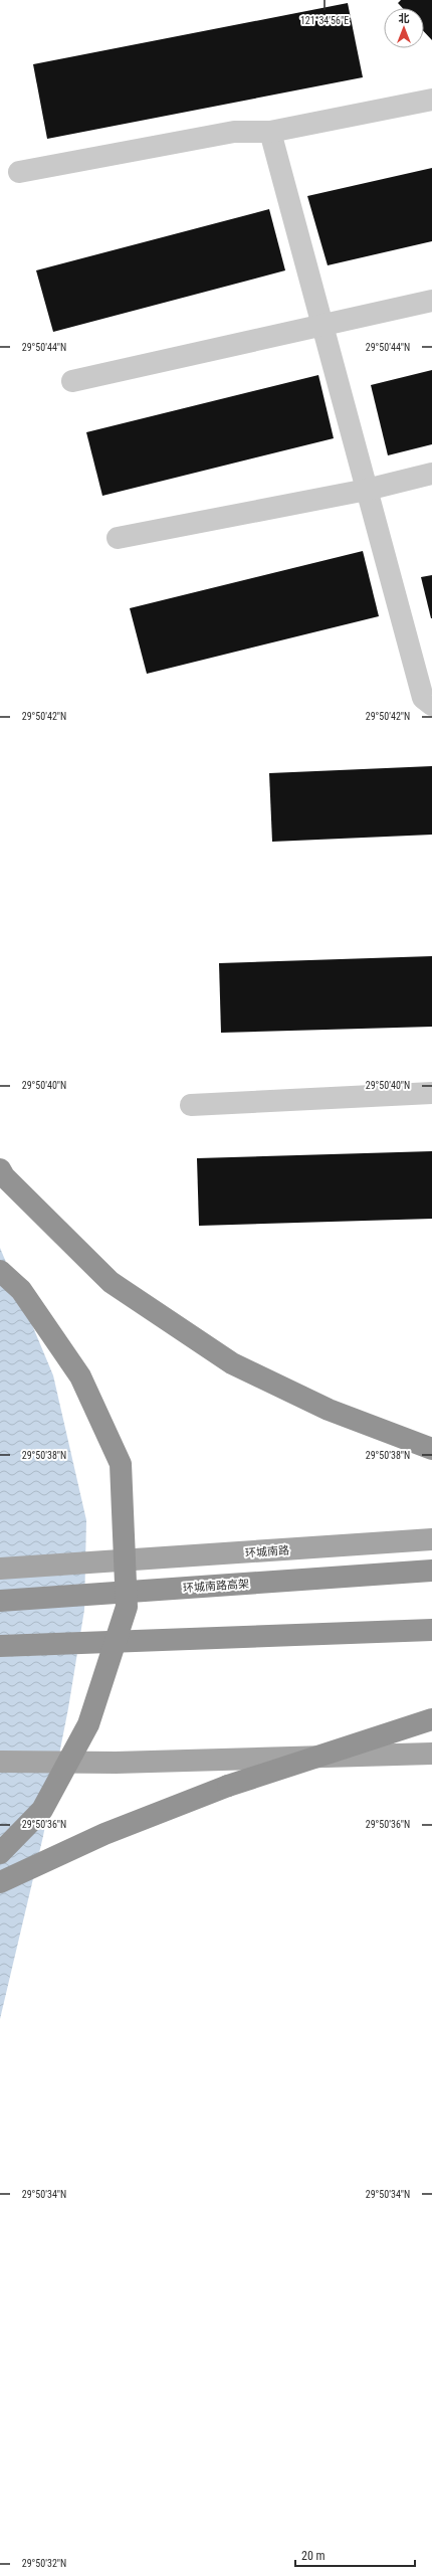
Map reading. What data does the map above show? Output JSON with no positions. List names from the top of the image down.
{
  "streets": {
    "highway": ["环城南路高架"],
    "main road": ["环城南路"]
  },
  "scale_bar": "20 m",
  "north": "top",
  "coordinates": [
    "121°34'56\"E",
    "29°50'44\"N",
    "29°50'42\"N",
    "29°50'40\"N",
    "29°50'38\"N",
    "29°50'36\"N",
    "29°50'34\"N",
    "29°50'32\"N"
  ]
}
